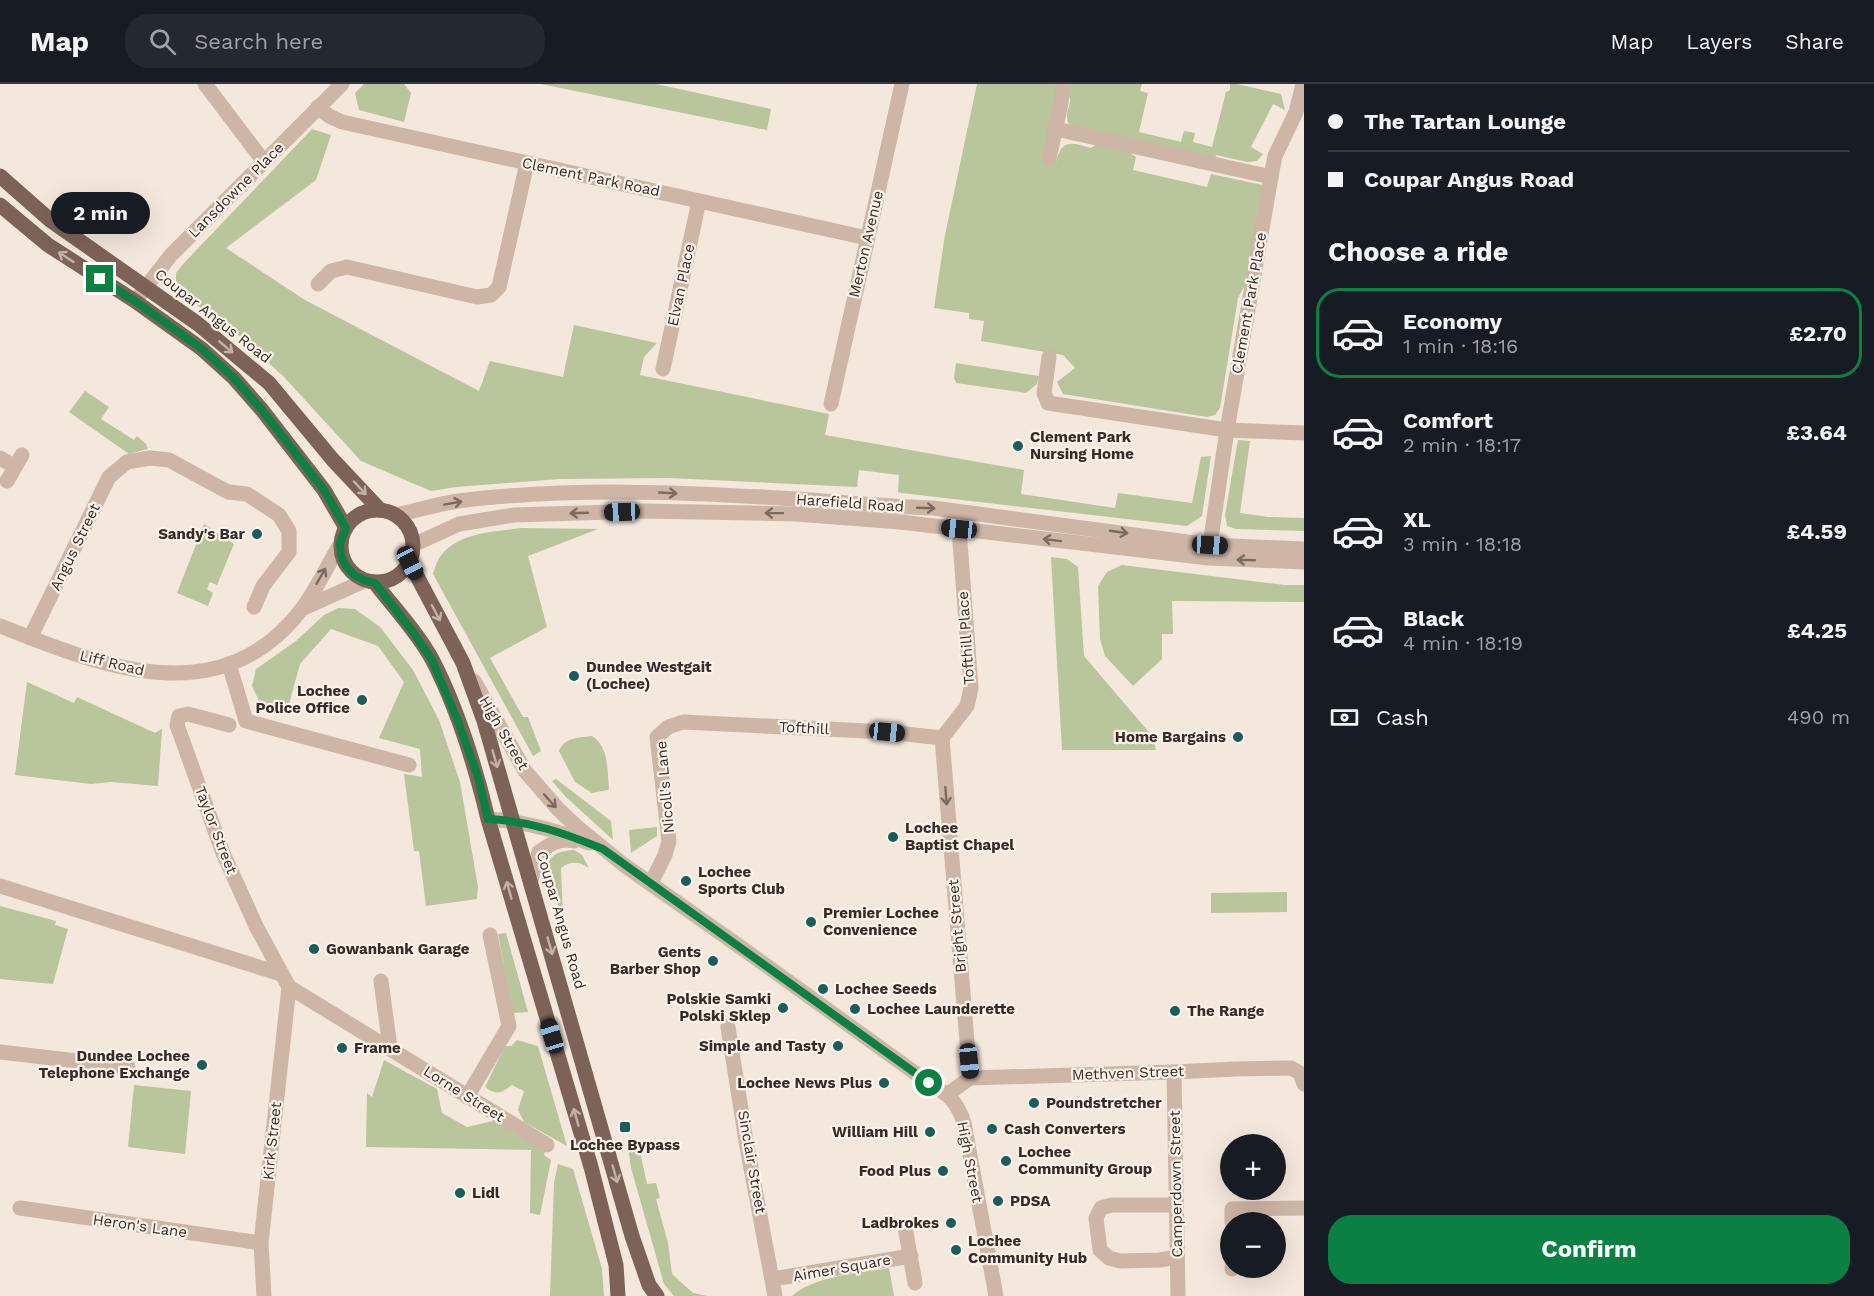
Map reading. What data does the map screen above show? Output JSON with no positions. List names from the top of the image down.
{
  "streets": {
    "main road": ["Coupar Angus Road"],
    "street": [
      "Clement Park Road",
      "Lansdowne Place",
      "Merton Avenue",
      "Elvan Place",
      "Clement Park Place",
      "Harefield Road",
      "Angus Street",
      "Tofthill Place",
      "Liff Road",
      "Tofthill",
      "High Street",
      "Nicoll's Lane",
      "Taylor Street",
      "Bright Street",
      "Methven Street",
      "Lorne Street",
      "Kirk Street",
      "Sinclair Street",
      "Camperdown Street",
      "Heron's Lane",
      "Aimer Square"
    ]
  },
  "crossings": [
    ["Clement Park Road", "Lansdowne Place"],
    ["Clement Park Road", "Merton Avenue"],
    ["Clement Park Road", "Elvan Place"],
    ["Lansdowne Place", "Coupar Angus Road"],
    ["Clement Park Place", "Harefield Road"],
    ["Coupar Angus Road", "Harefield Road"],
    ["Coupar Angus Road", "Liff Road"],
    ["Coupar Angus Road", "High Street"],
    ["Harefield Road", "Tofthill Place"],
    ["Harefield Road", "Liff Road"],
    ["Angus Street", "Liff Road"],
    ["Tofthill Place", "Tofthill"],
    ["Tofthill Place", "Bright Street"],
    ["Tofthill", "Nicoll's Lane"],
    ["Tofthill", "Bright Street"],
    ["High Street", "Nicoll's Lane"],
    ["Taylor Street", "Lorne Street"],
    ["Taylor Street", "Kirk Street"],
    ["Bright Street", "Methven Street"],
    ["Methven Street", "Camperdown Street"],
    ["Lorne Street", "Kirk Street"],
    ["Kirk Street", "Heron's Lane"],
    ["Sinclair Street", "Aimer Square"]
  ],
  "one_way": ["Bright Street"],
  "places": {
    "other": [
      "Clement Park Nursing Home",
      "Sandy's Bar",
      "Dundee Westgait (Lochee)",
      "Lochee Police Office",
      "Home Bargains",
      "Lochee Baptist Chapel",
      "Lochee Sports Club",
      "Premier Lochee Convenience",
      "Gowanbank Garage",
      "Gents Barber Shop",
      "Lochee Seeds",
      "Polskie Samki Polski Sklep",
      "Lochee Launderette",
      "The Range",
      "Simple and Tasty",
      "Frame",
      "Dundee Lochee Telephone Exchange",
      "Lochee News Plus",
      "Poundstretcher",
      "Cash Converters",
      "William Hill",
      "Lochee Community Group",
      "Food Plus",
      "Lidl",
      "PDSA",
      "Ladbrokes",
      "Lochee Community Hub"
    ],
    "transit": ["Lochee Bypass"]
  },
  "page": {
    "header": "Map",
    "search": "Search here",
    "nav": ["Map", "Layers", "Share"],
    "banner": ["The Tartan Lounge", "Coupar Angus Road"],
    "bubble": "2 min",
    "heading": "Choose a ride",
    "list": [
      {
        "name": "Economy",
        "note": "1 min · 18:16",
        "value": "£2.70"
      },
      {
        "name": "Comfort",
        "note": "2 min · 18:17",
        "value": "£3.64"
      },
      {
        "name": "XL",
        "note": "3 min · 18:18",
        "value": "£4.59"
      },
      {
        "name": "Black",
        "note": "4 min · 18:19",
        "value": "£4.25"
      }
    ],
    "pay": ["Cash", "490 m"],
    "map_buttons": ["+", "−"],
    "buttons": "Confirm"
  }
}
